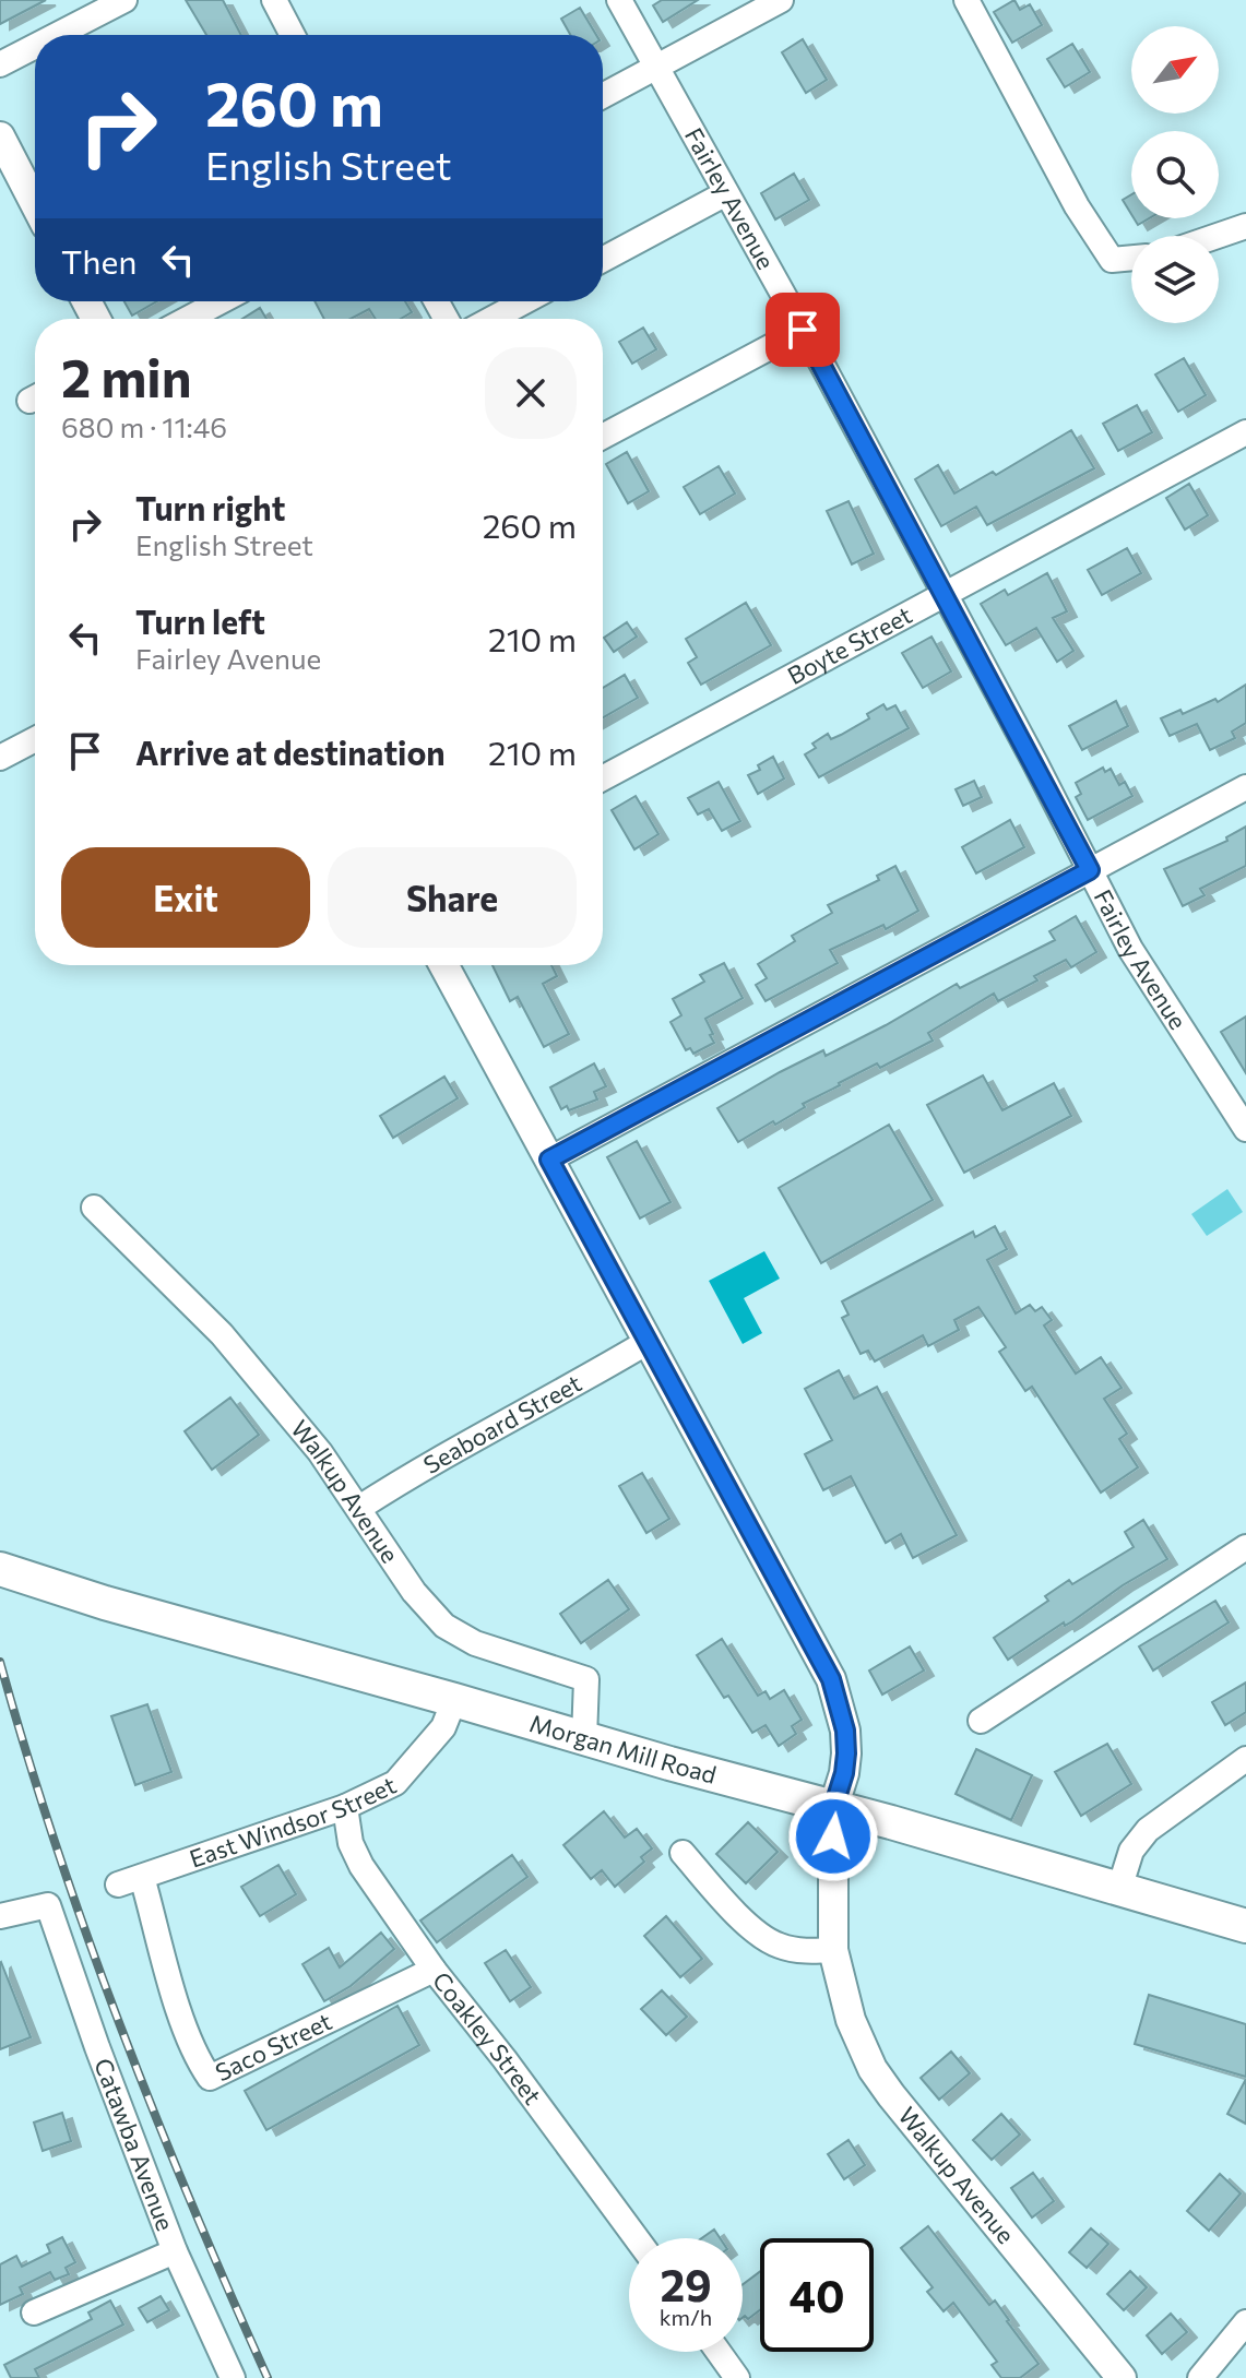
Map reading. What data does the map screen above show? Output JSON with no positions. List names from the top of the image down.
{
  "streets": {
    "main road": ["Morgan Mill Road"],
    "street": [
      "Fairley Avenue",
      "Boyte Street",
      "Seaboard Street",
      "Walkup Avenue",
      "East Windsor Street",
      "Coakley Street",
      "Saco Street",
      "Catawba Avenue"
    ]
  },
  "crossings": [
    ["Fairley Avenue", "Boyte Street"],
    ["Seaboard Street", "Walkup Avenue"],
    ["Walkup Avenue", "Morgan Mill Road"],
    ["Morgan Mill Road", "East Windsor Street"],
    ["East Windsor Street", "Coakley Street"],
    ["East Windsor Street", "Saco Street"],
    ["Coakley Street", "Saco Street"]
  ],
  "north": "top right",
  "page": {
    "turn": ["260 m", "English Street"],
    "then": "Then",
    "heading": ["2 min", "680 m · 11:46"],
    "list": [
      {
        "name": "Turn right",
        "note": "English Street",
        "value": "260 m"
      },
      {
        "name": "Turn left",
        "note": "Fairley Avenue",
        "value": "210 m"
      },
      {
        "name": "Arrive at destination",
        "value": "210 m"
      }
    ],
    "buttons": ["Exit", "Share"],
    "speed": "29 km/h",
    "limit": "40"
  }
}
